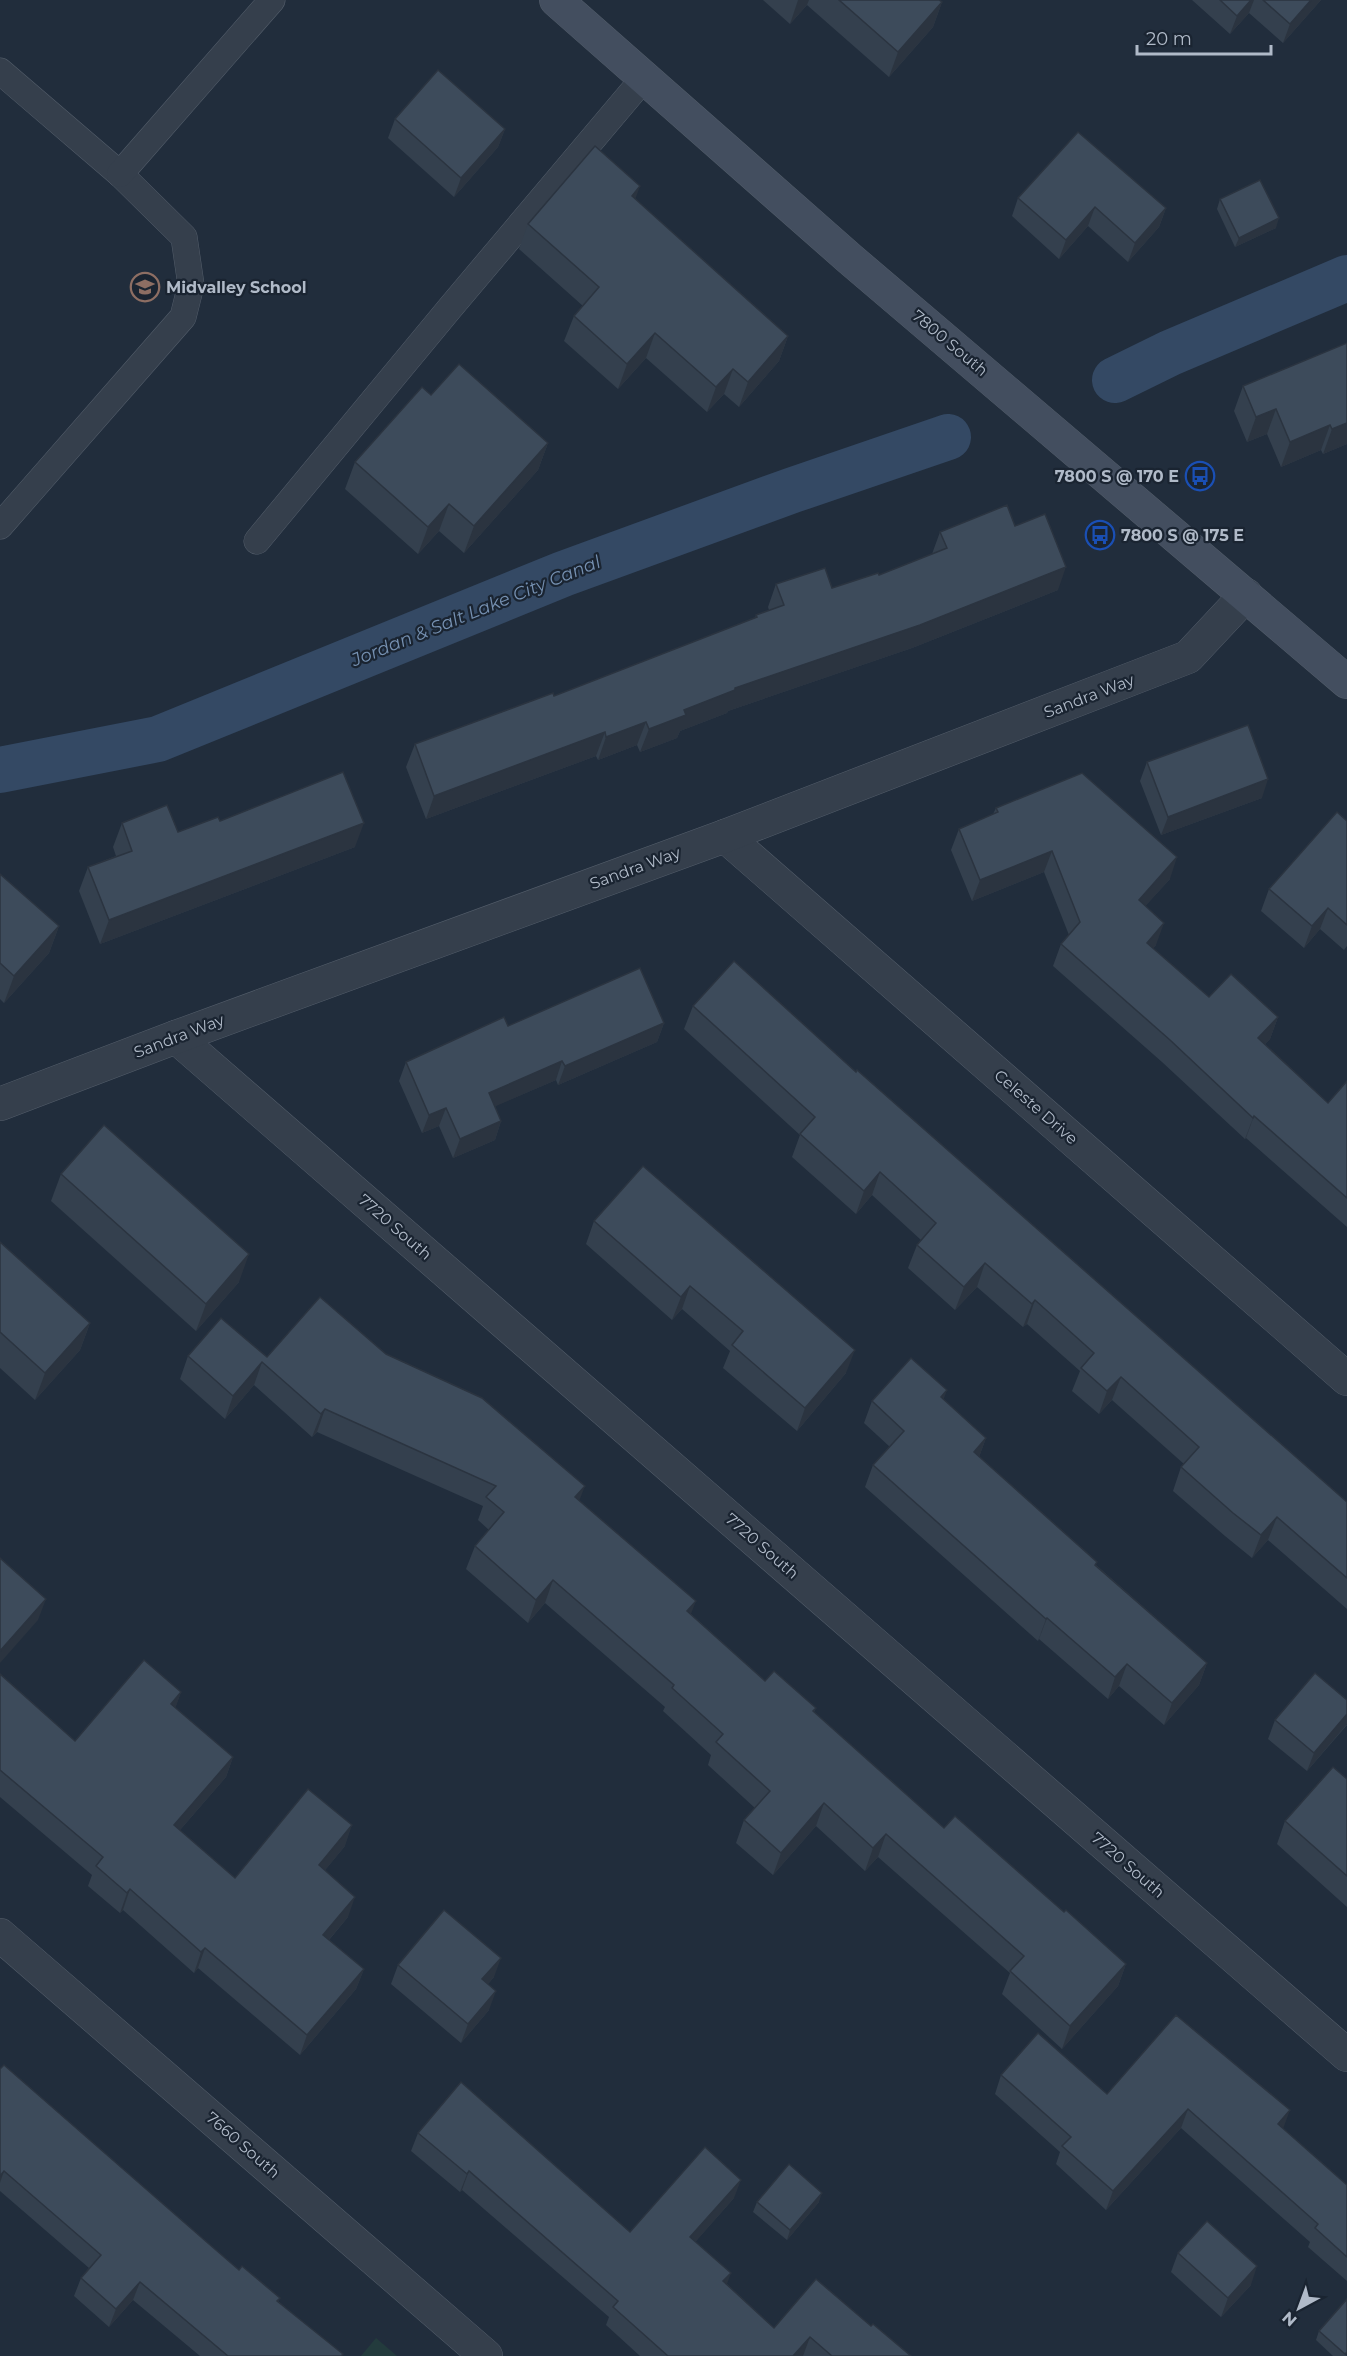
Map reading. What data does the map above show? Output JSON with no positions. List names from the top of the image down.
{
  "streets": {
    "main road": ["7800 South"],
    "street": [
      "Sandra Way",
      "Celeste Drive",
      "7720 South",
      "7660 South"
    ]
  },
  "crossings": [
    ["7800 South", "Sandra Way"],
    ["Sandra Way", "Celeste Drive"],
    ["Sandra Way", "7720 South"]
  ],
  "water": ["Jordan & Salt Lake City Canal"],
  "places": {
    "school or university": ["Midvalley School"],
    "bus stop": ["7800 S @ 170 E", "7800 S @ 175 E"]
  },
  "scale_bar": "20 m",
  "north": "bottom left"
}
